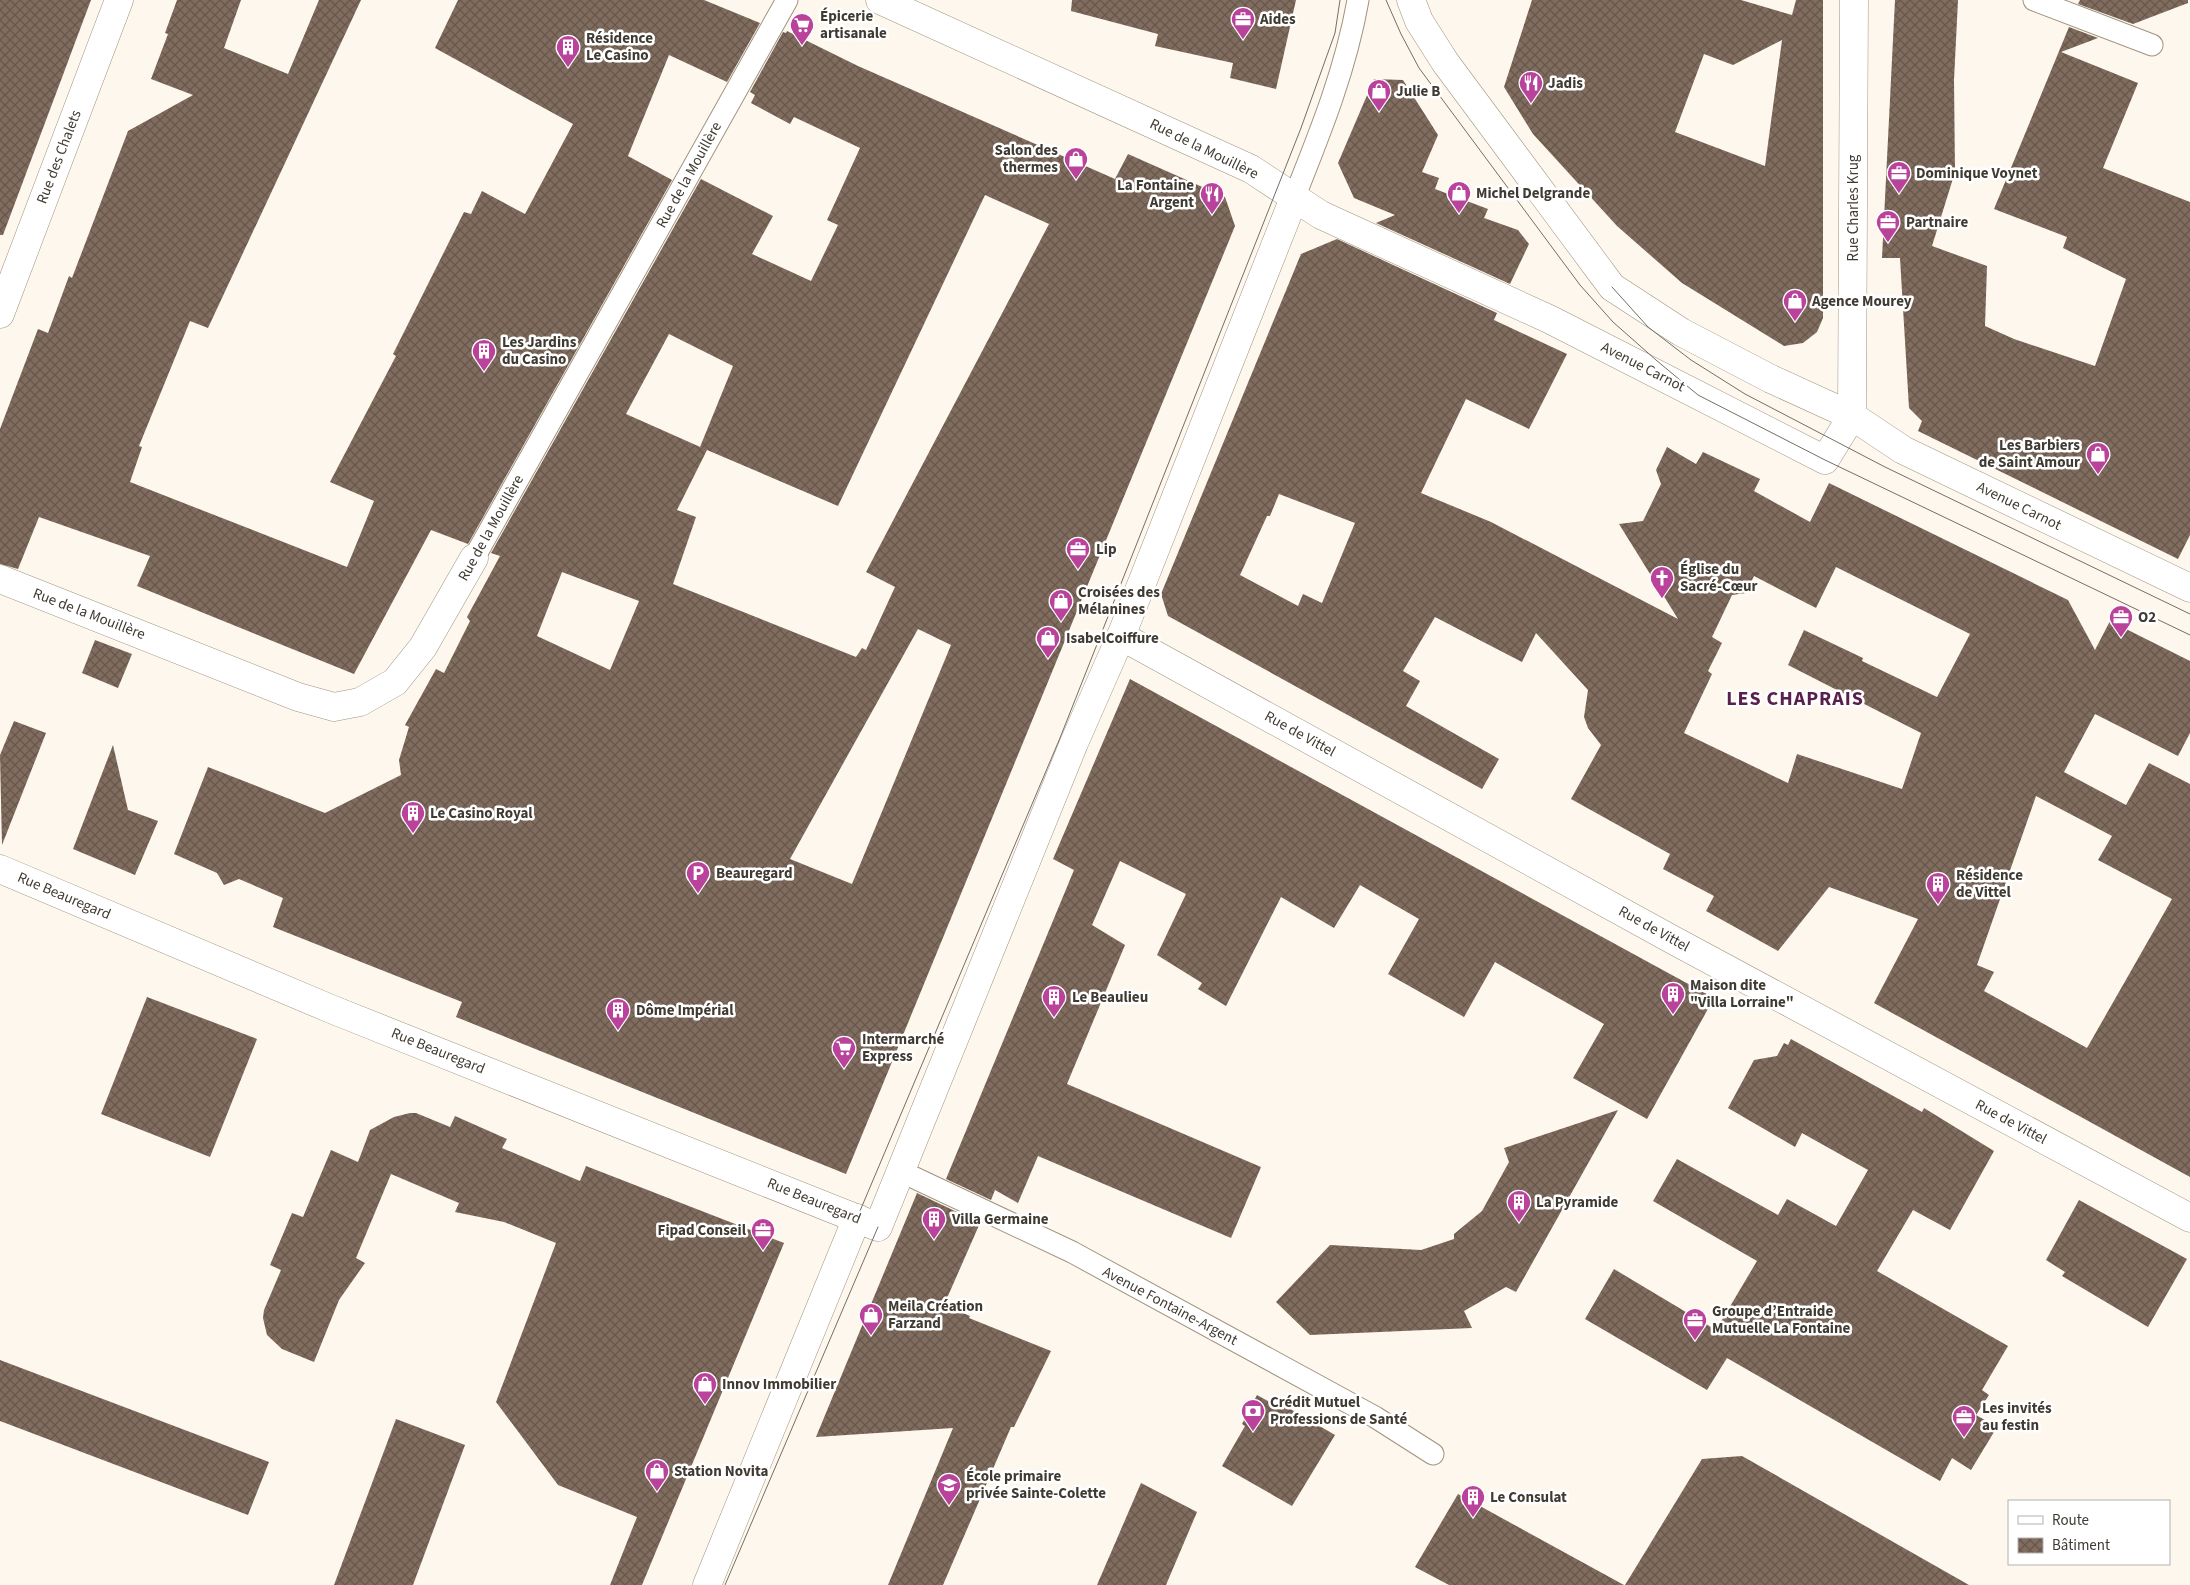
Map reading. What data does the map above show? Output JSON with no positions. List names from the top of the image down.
{
  "streets": {
    "street": [
      "Rue de la Mouillère",
      "Rue des Chalets",
      "Rue Charles Krug",
      "Avenue Carnot",
      "Rue de Vittel",
      "Rue Beauregard"
    ],
    "lane": ["Avenue Fontaine-Argent"]
  },
  "crossings": [
    ["Rue de la Mouillère", "Avenue Carnot"],
    ["Rue Charles Krug", "Avenue Carnot"]
  ],
  "districts": ["LES CHAPRAIS"],
  "places": {
    "office": [
      "Aides",
      "Dominique Voynet",
      "Partnaire",
      "Lip",
      "O2",
      "Fipad Conseil",
      "Groupe d’Entraide Mutuelle La Fontaine",
      "Les invités au festin"
    ],
    "supermarket": ["Épicerie artisanale", "Intermarché Express"],
    "building": [
      "Résidence Le Casino",
      "Les Jardins du Casino",
      "Le Casino Royal",
      "Résidence de Vittel",
      "Maison dite \"Villa Lorraine\"",
      "Le Beaulieu",
      "Dôme Impérial",
      "La Pyramide",
      "Villa Germaine",
      "Le Consulat"
    ],
    "restaurant": ["Jadis", "La Fontaine Argent"],
    "shop": [
      "Julie B",
      "Salon des thermes",
      "Michel Delgrande",
      "Agence Mourey",
      "Les Barbiers de Saint Amour",
      "Croisées des Mélanines",
      "IsabelCoiffure",
      "Meila Création Farzand",
      "Innov Immobilier",
      "Station Novita"
    ],
    "church": ["Église du Sacré-Cœur"],
    "parking": ["Beauregard"],
    "bank": ["Crédit Mutuel Professions de Santé"],
    "school or university": ["École primaire privée Sainte-Colette"]
  },
  "legend": ["Route", "Bâtiment"]
}
